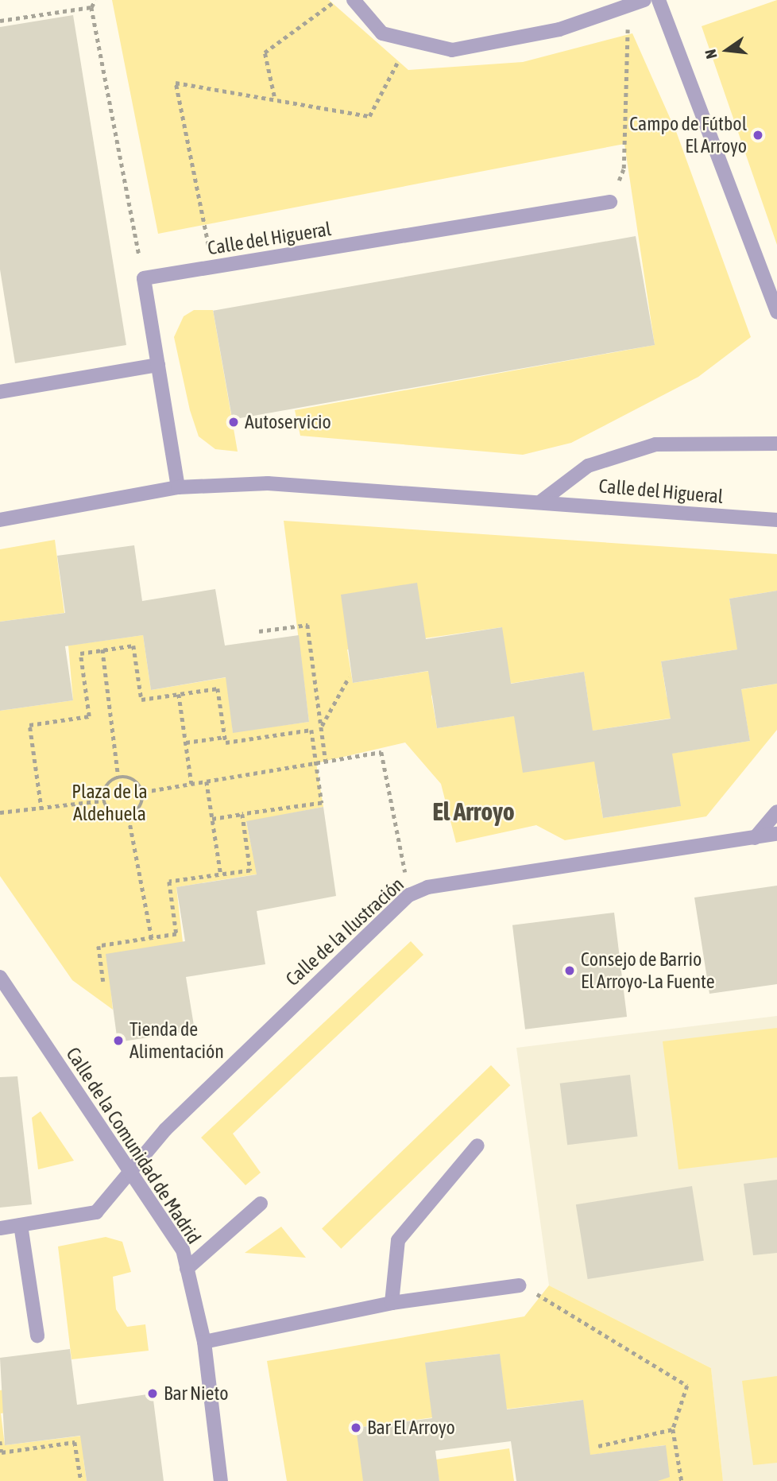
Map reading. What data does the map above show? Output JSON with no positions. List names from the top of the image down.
{
  "streets": {
    "street": ["Calle del Higueral", "Calle de la Ilustración", "Calle de la Comunidad de Madrid"]
  },
  "crossings": [
    ["Calle de la Ilustración", "Calle de la Comunidad de Madrid"]
  ],
  "districts": ["El Arroyo"],
  "parks": ["Plaza de la Aldehuela"],
  "places": [
    "Campo de Fútbol El Arroyo",
    "Autoservicio",
    "Consejo de Barrio El Arroyo-La Fuente",
    "Tienda de Alimentación",
    "Bar Nieto",
    "Bar El Arroyo"
  ],
  "north": "left"
}
